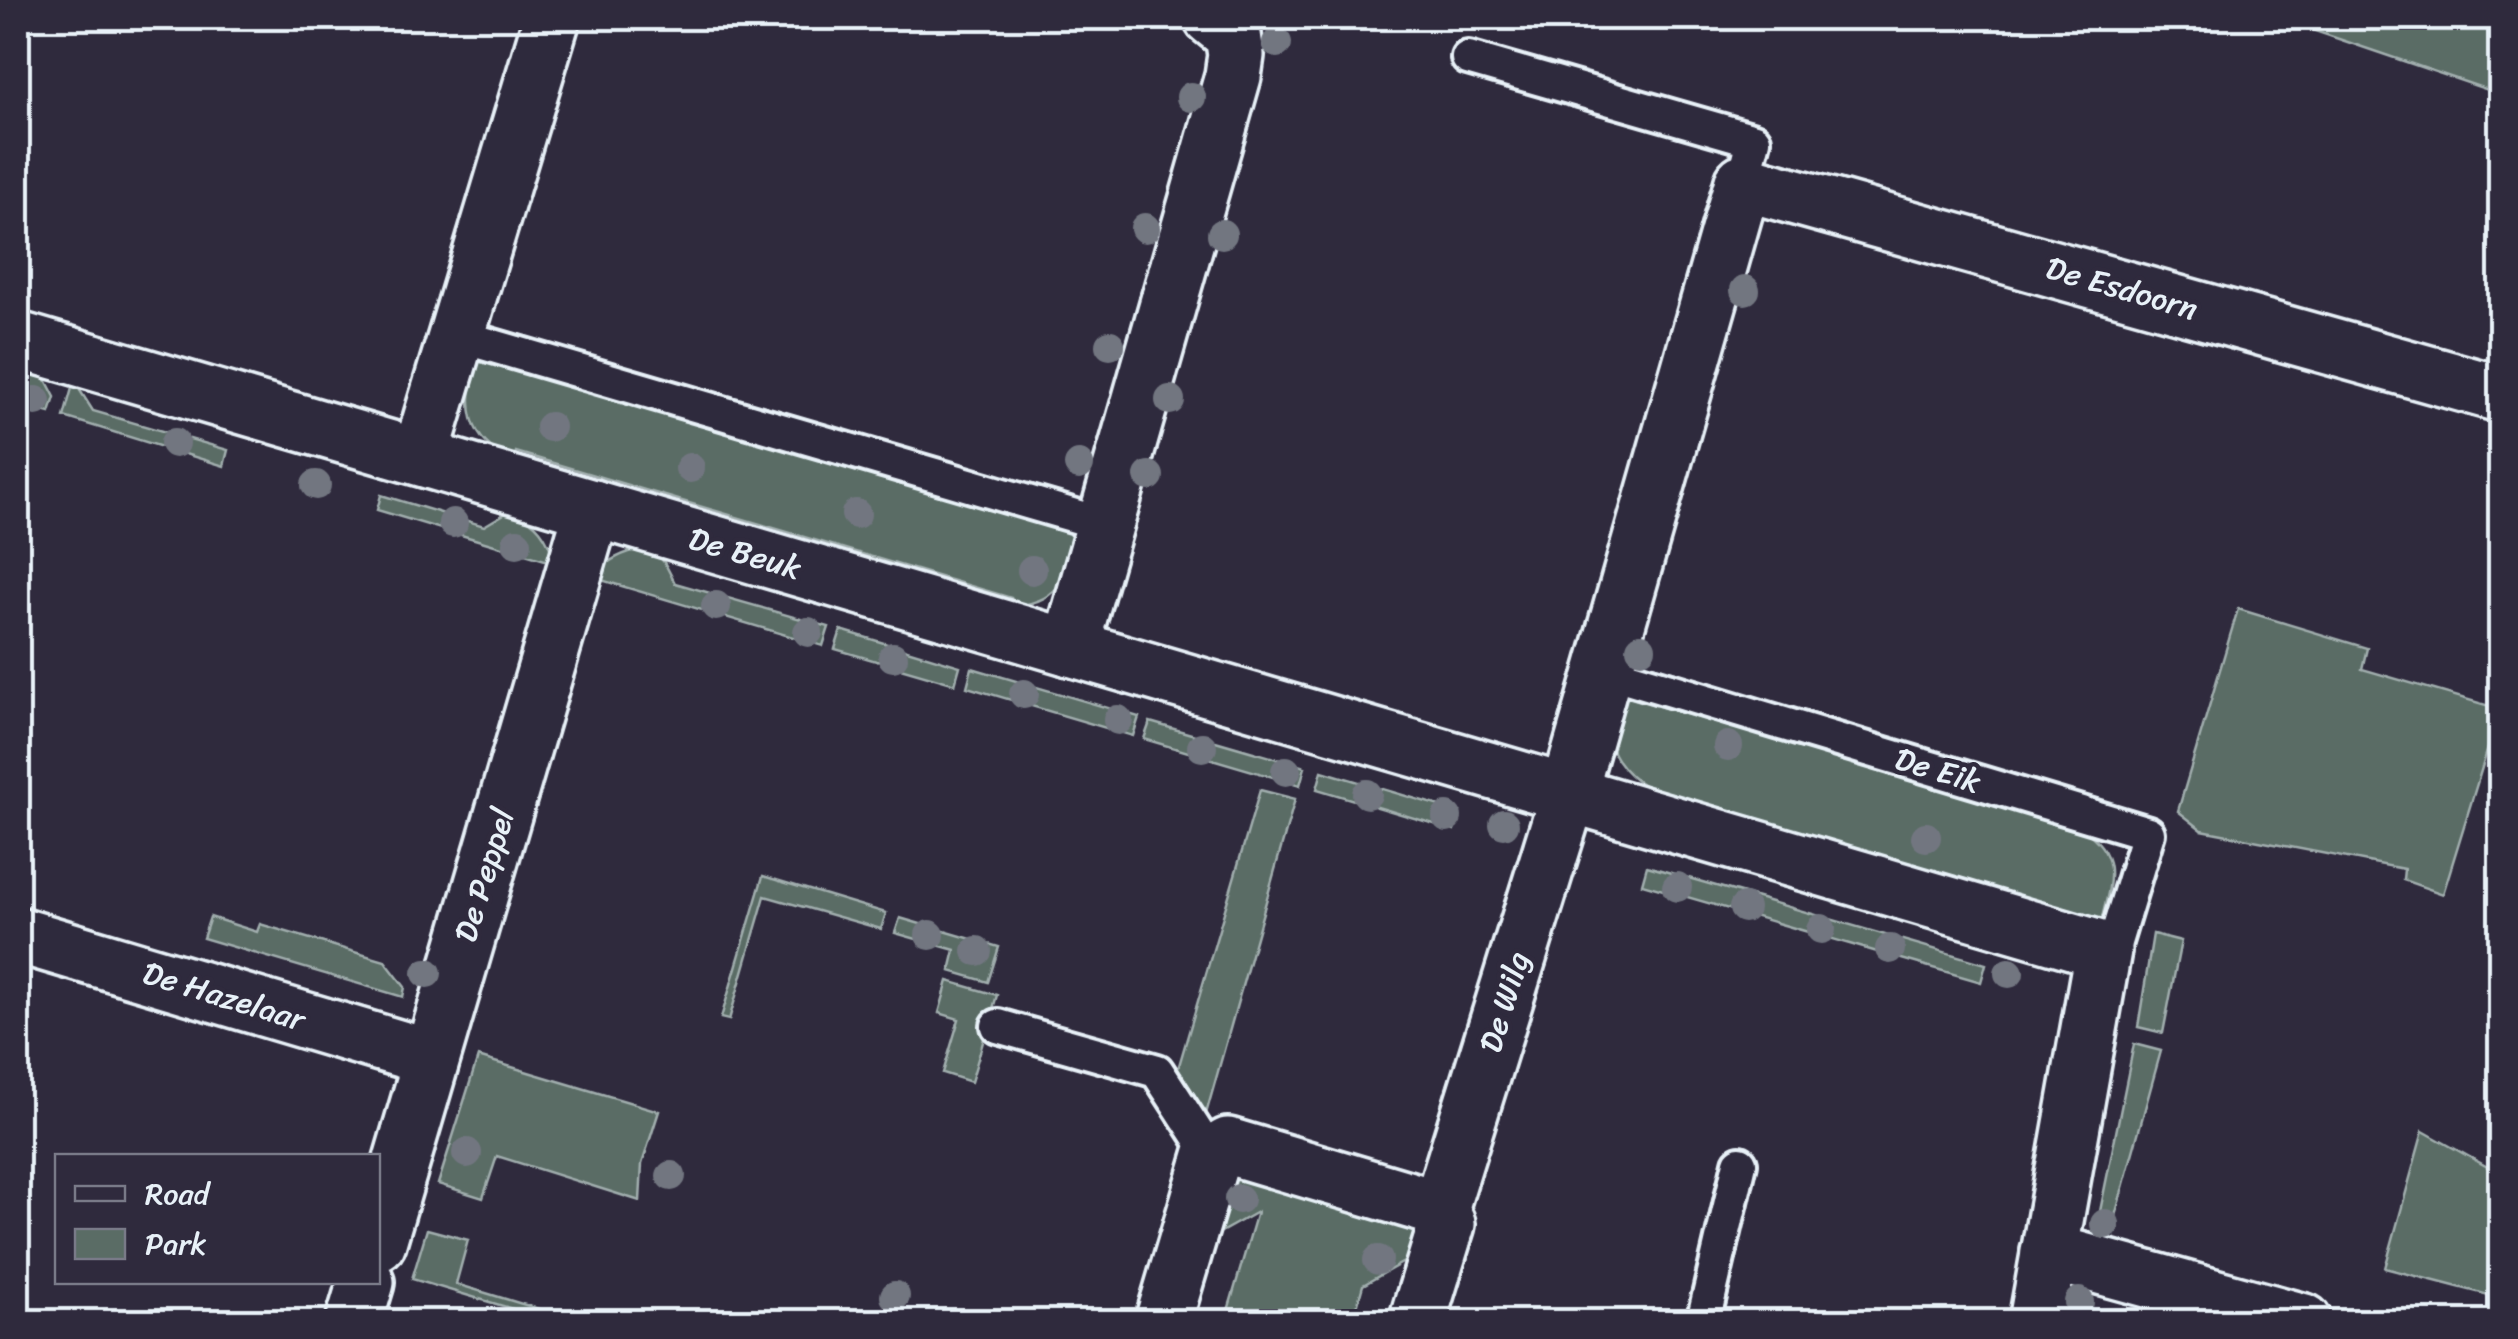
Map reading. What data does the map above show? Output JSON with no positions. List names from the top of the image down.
{
  "streets": {
    "street": [
      "De Esdoorn",
      "De Beuk",
      "De Eik",
      "De Peppel",
      "De Hazelaar",
      "De Wilg"
    ]
  },
  "crossings": [
    ["De Beuk", "De Peppel"],
    ["De Beuk", "De Wilg"],
    ["De Peppel", "De Hazelaar"]
  ],
  "legend": ["Road", "Park"]
}
